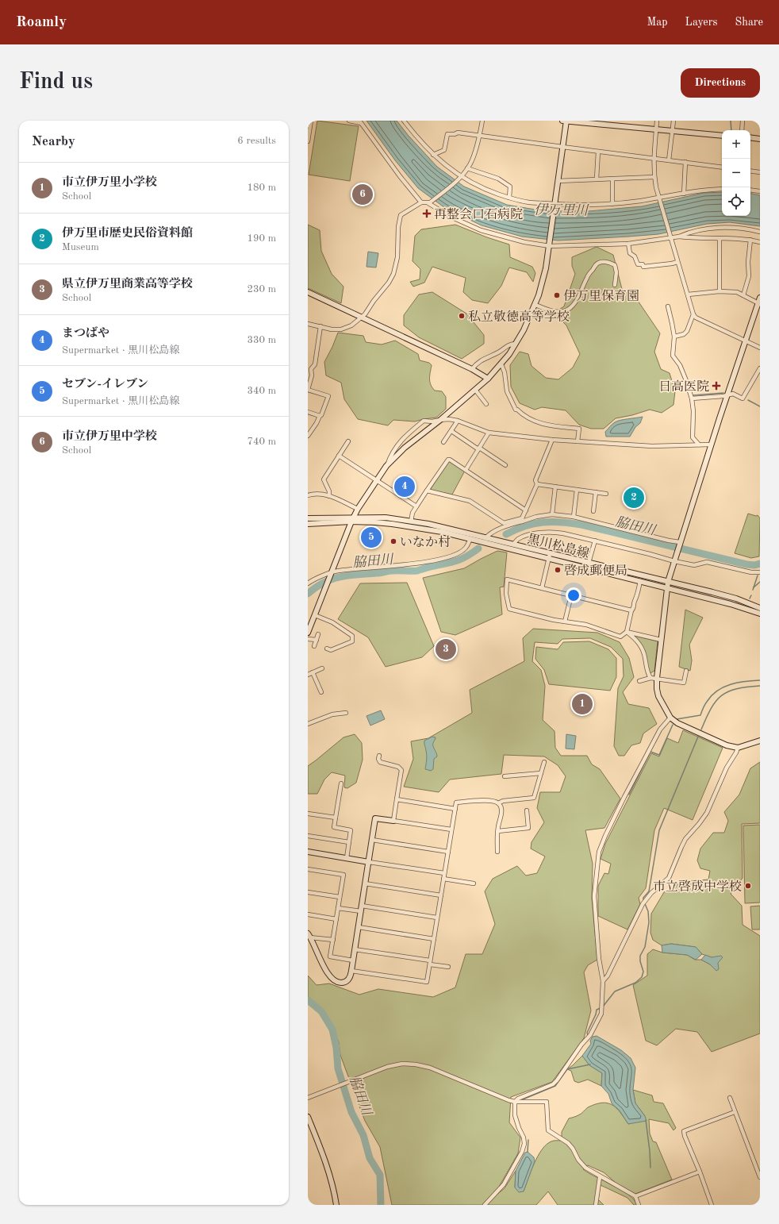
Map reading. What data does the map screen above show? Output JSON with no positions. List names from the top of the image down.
{
  "streets": {
    "street": ["黒川松島線"]
  },
  "water": ["伊万里川", "脇田川"],
  "places": {
    "health": ["再整会口石病院", "日高医院"],
    "other": [
      "伊万里保育園",
      "私立敬徳高等学校",
      "いなか村",
      "啓成郵便局",
      "市立啓成中学校"
    ]
  },
  "page": {
    "header": "Roamly",
    "nav": ["Map", "Layers", "Share"],
    "buttons": "Directions",
    "title": "Find us",
    "heading": ["Nearby", "6 results"],
    "map_buttons": ["+", "−"],
    "list": [
      {
        "mark": "1",
        "name": "市立伊万里小学校",
        "note": "School",
        "value": "180 m"
      },
      {
        "mark": "2",
        "name": "伊万里市歴史民俗資料館",
        "note": "Museum",
        "value": "190 m"
      },
      {
        "mark": "3",
        "name": "県立伊万里商業高等学校",
        "note": "School",
        "value": "230 m"
      },
      {
        "mark": "4",
        "name": "まつばや",
        "note": "Supermarket · 黒川松島線",
        "value": "330 m"
      },
      {
        "mark": "5",
        "name": "セブン-イレブン",
        "note": "Supermarket · 黒川松島線",
        "value": "340 m"
      },
      {
        "mark": "6",
        "name": "市立伊万里中学校",
        "note": "School",
        "value": "740 m"
      }
    ],
    "pins": [
      "6",
      "4",
      "2",
      "5",
      "3",
      "1"
    ]
  }
}
